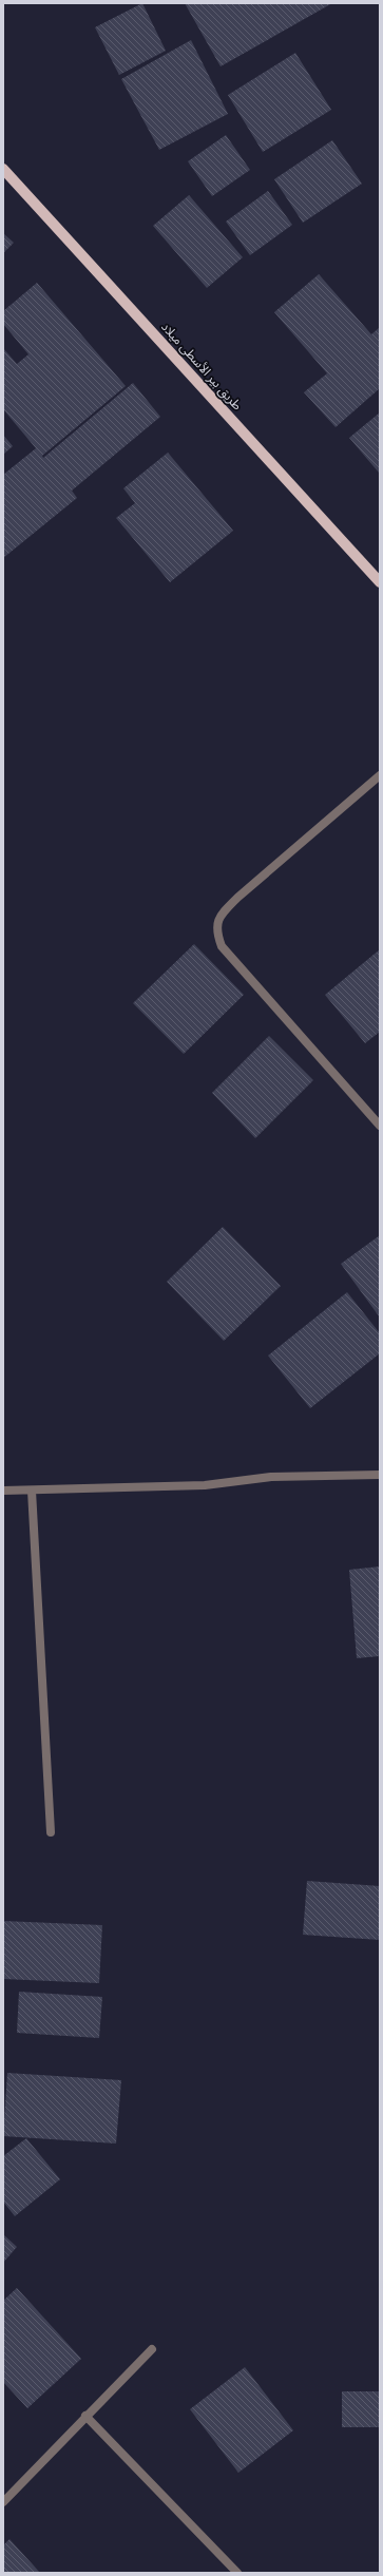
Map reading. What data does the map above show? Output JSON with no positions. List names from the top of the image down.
{
  "streets": {
    "main road": ["طريق بير الأسطى ميلاد"]
  }
}
